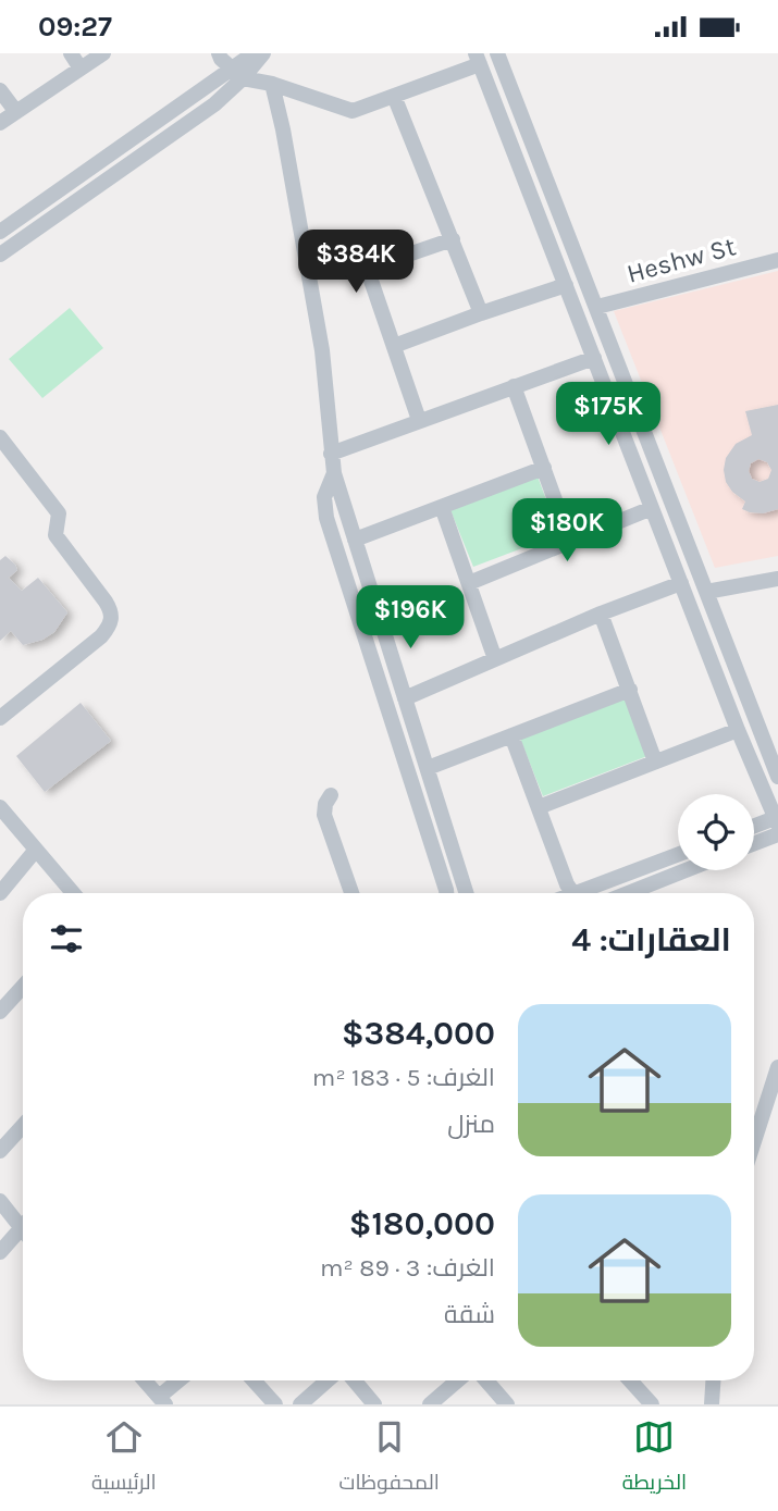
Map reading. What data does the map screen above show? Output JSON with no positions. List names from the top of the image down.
{
  "streets": {
    "street": ["Heshw St"]
  },
  "page": {
    "status": "09:27",
    "price": [
      "$384K",
      "$175K",
      "$180K",
      "$196K"
    ],
    "heading": "العقارات: 4",
    "list": [
      {
        "name": "$384,000",
        "note": "الغرف: 5 · 183 m² · منزل"
      },
      {
        "name": "$180,000",
        "note": "الغرف: 3 · 89 m² · شقة"
      }
    ],
    "tabs": ["الخريطة", "المحفوظات", "الرئيسية"]
  }
}
